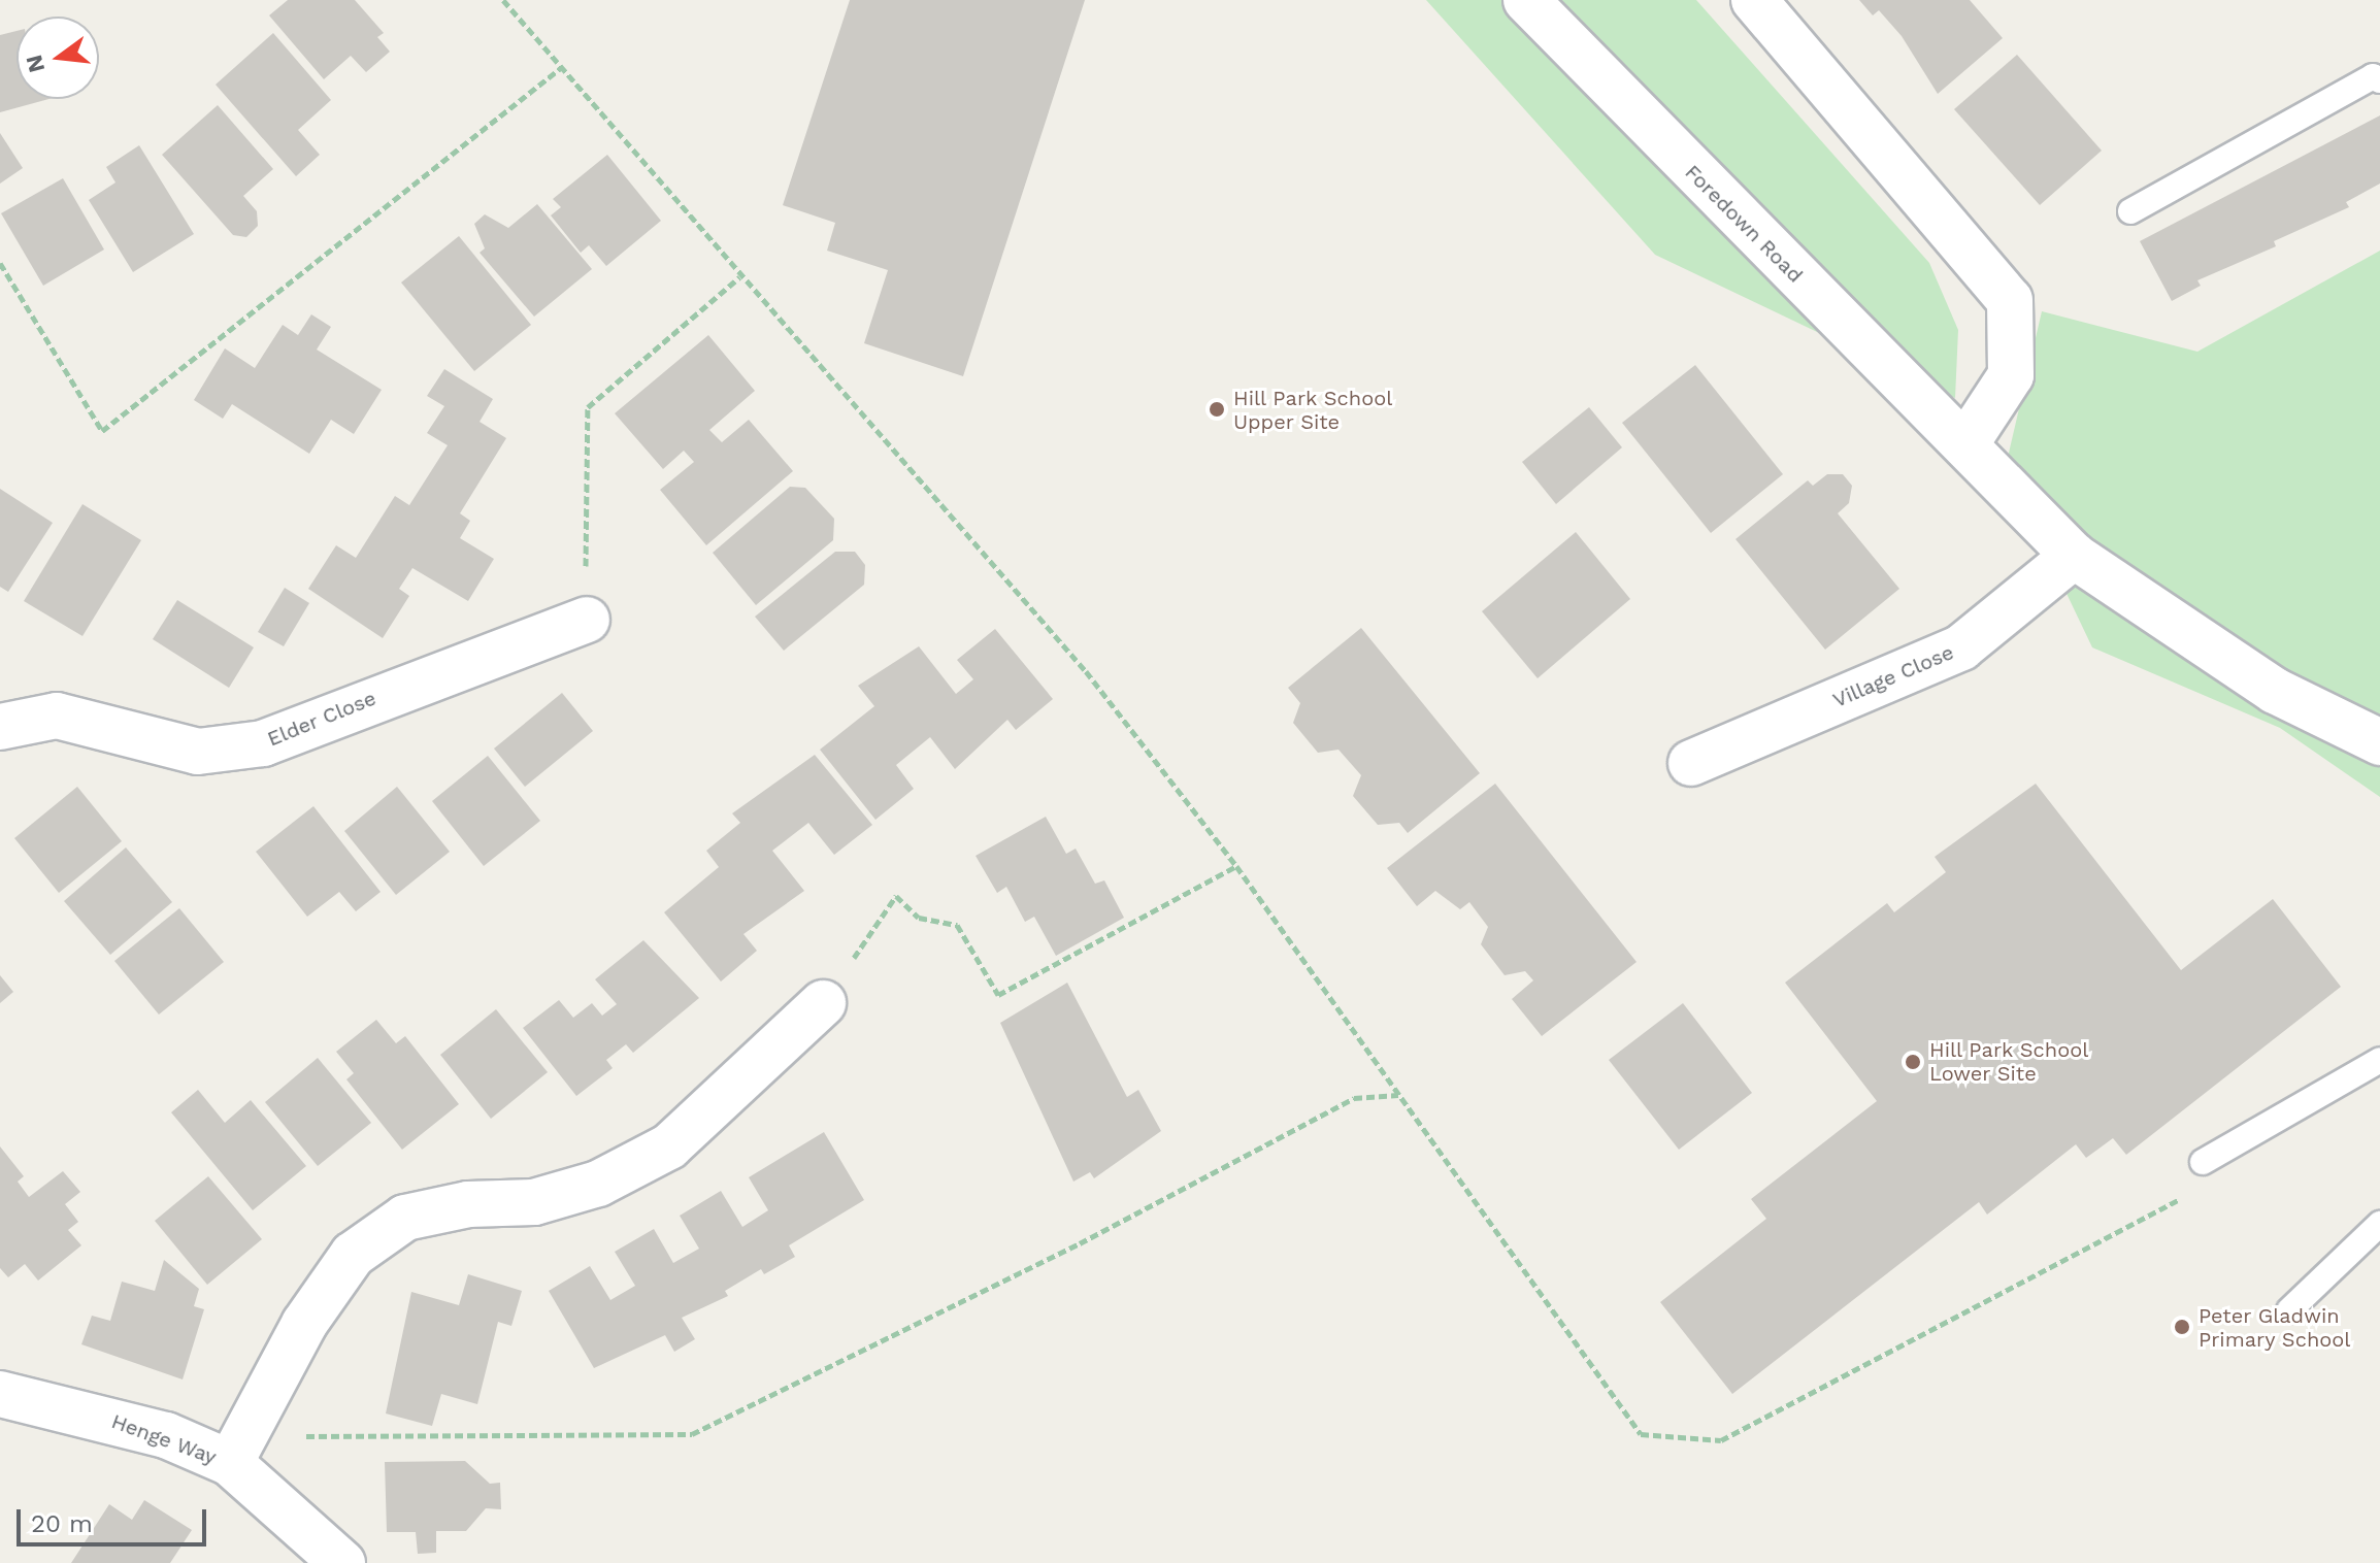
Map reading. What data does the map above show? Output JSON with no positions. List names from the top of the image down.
{
  "streets": {
    "street": [
      "Foredown Road",
      "Village Close",
      "Elder Close",
      "Henge Way"
    ]
  },
  "crossings": [
    ["Foredown Road", "Village Close"]
  ],
  "places": ["Hill Park School Upper Site", "Hill Park School Lower Site", "Peter Gladwin Primary School"],
  "scale_bar": "20 m",
  "north": "left"
}
